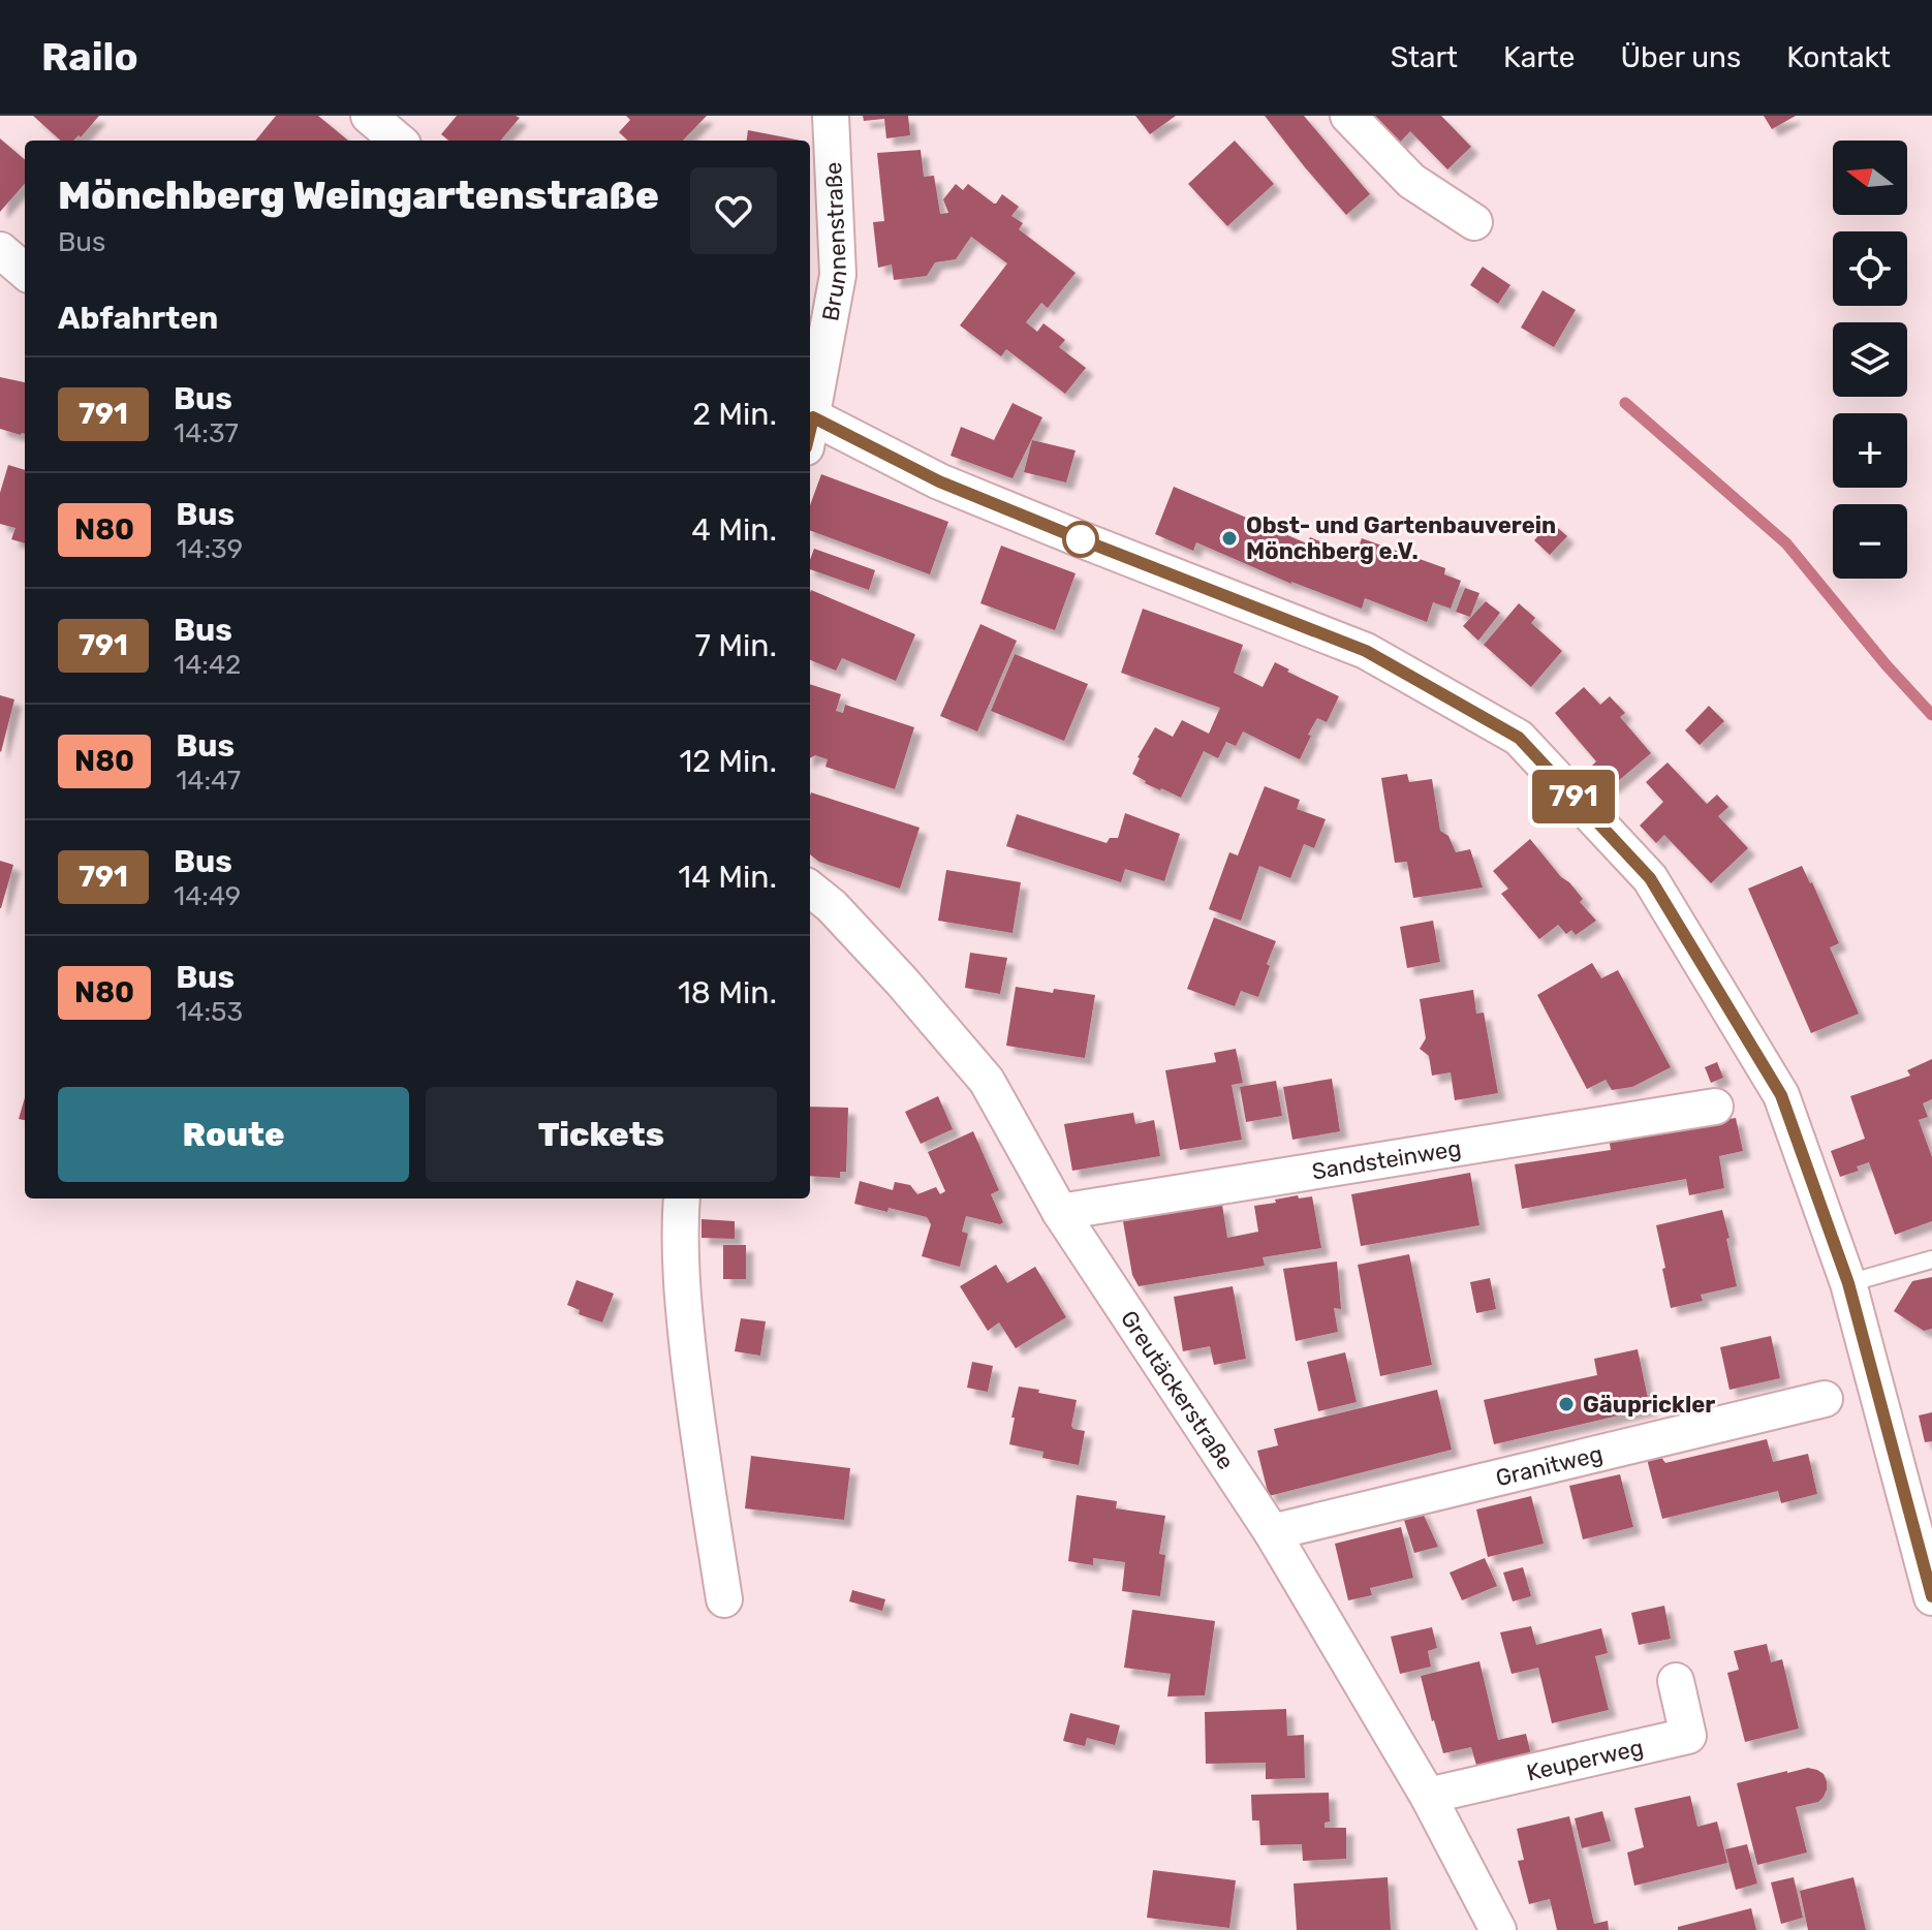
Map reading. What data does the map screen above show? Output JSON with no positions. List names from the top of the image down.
{
  "streets": {
    "street": [
      "Brunnenstraße",
      "Sandsteinweg",
      "Greutäckerstraße",
      "Granitweg",
      "Keuperweg"
    ]
  },
  "crossings": [
    ["Sandsteinweg", "Greutäckerstraße"],
    ["Greutäckerstraße", "Granitweg"],
    ["Greutäckerstraße", "Keuperweg"]
  ],
  "places": ["Obst- und Gartenbauverein Mönchberg e.V.", "Gäuprickler"],
  "lines": ["bus line 791"],
  "north": "left",
  "page": {
    "header": "Railo",
    "nav": [
      "Start",
      "Karte",
      "Über uns",
      "Kontakt"
    ],
    "on_map": "791",
    "map_buttons": ["+", "−"],
    "heading": [
      ["Mönchberg Weingartenstraße", "Bus"],
      "Abfahrten"
    ],
    "list": [
      {
        "mark": "791",
        "name": "Bus",
        "note": "14:37",
        "value": "2 Min."
      },
      {
        "mark": "N80",
        "name": "Bus",
        "note": "14:39",
        "value": "4 Min."
      },
      {
        "mark": "791",
        "name": "Bus",
        "note": "14:42",
        "value": "7 Min."
      },
      {
        "mark": "N80",
        "name": "Bus",
        "note": "14:47",
        "value": "12 Min."
      },
      {
        "mark": "791",
        "name": "Bus",
        "note": "14:49",
        "value": "14 Min."
      },
      {
        "mark": "N80",
        "name": "Bus",
        "note": "14:53",
        "value": "18 Min."
      }
    ],
    "buttons": ["Route", "Tickets"]
  }
}
